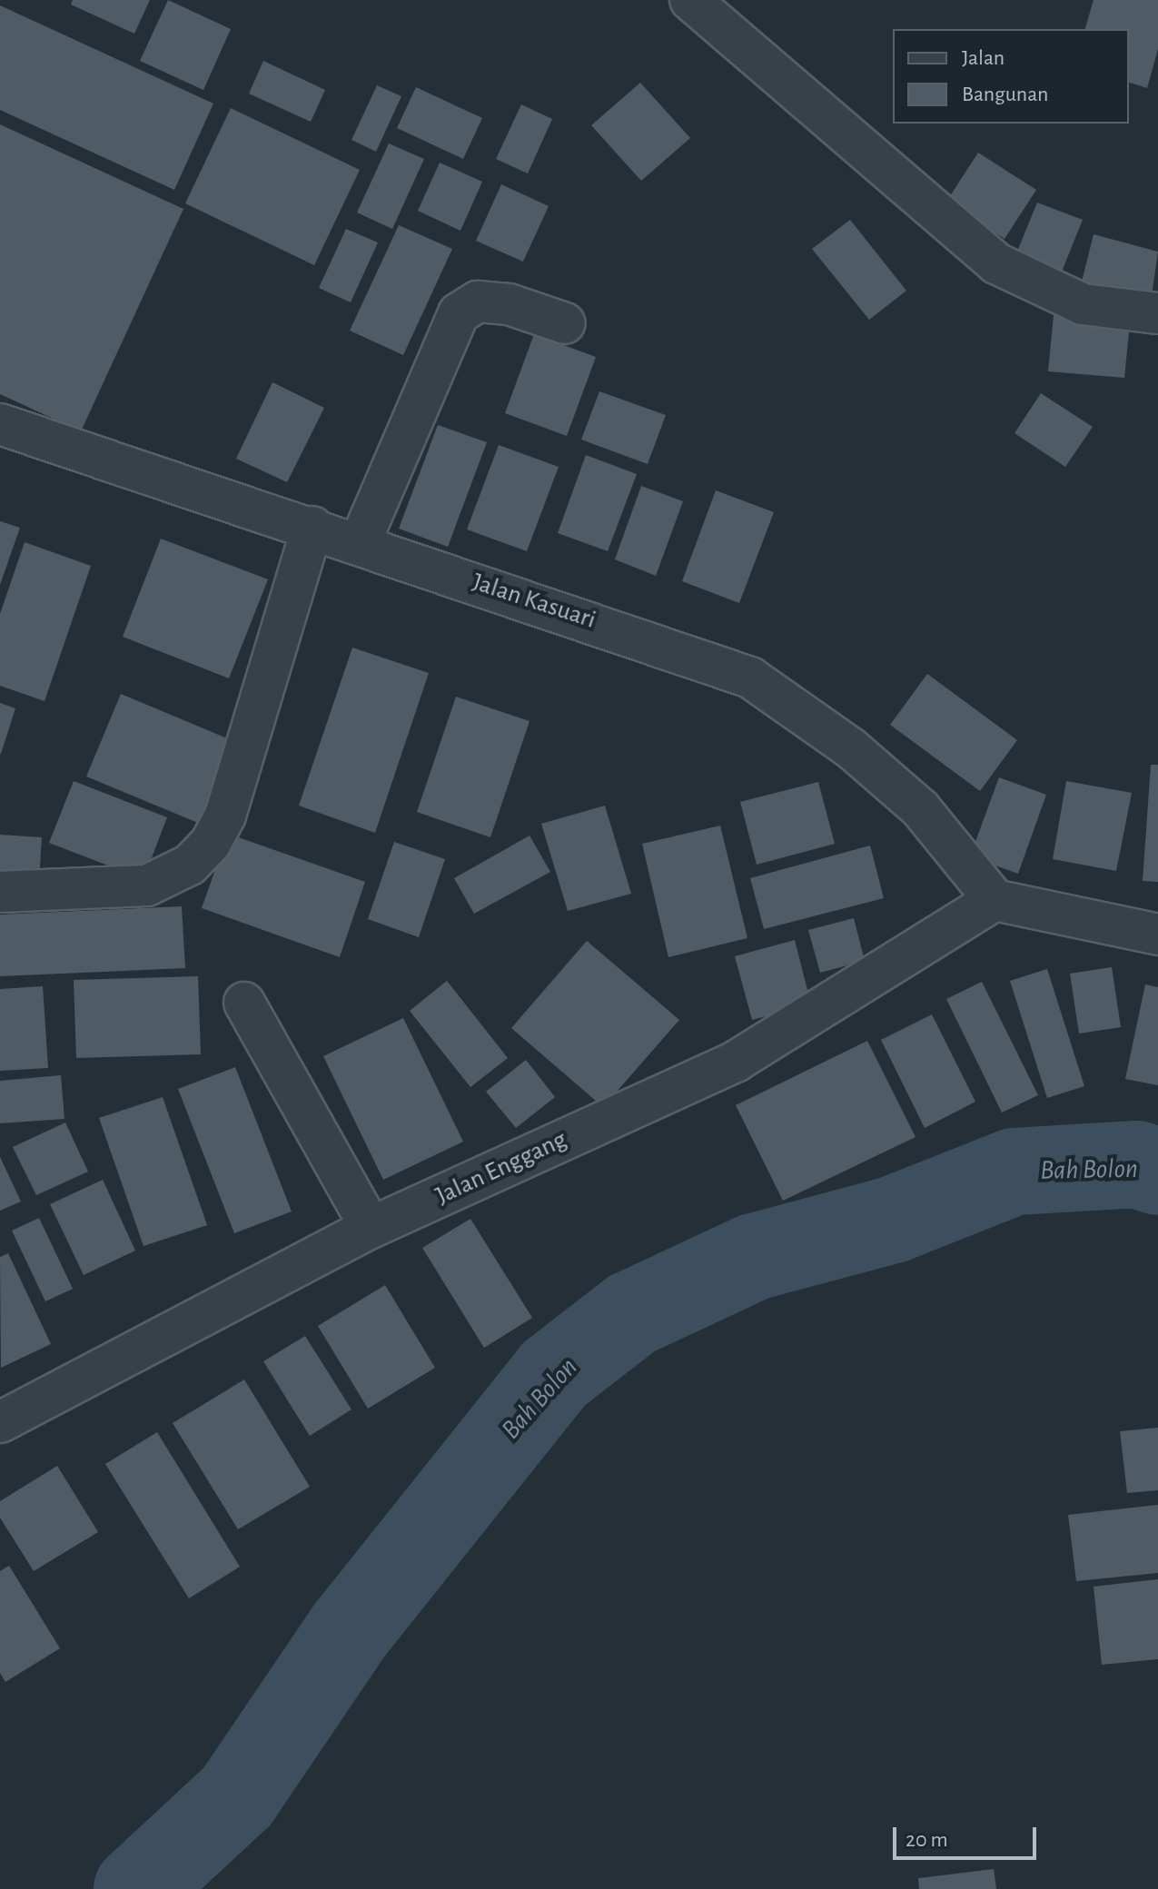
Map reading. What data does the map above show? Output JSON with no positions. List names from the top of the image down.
{
  "streets": {
    "street": ["Jalan Kasuari", "Jalan Enggang"]
  },
  "crossings": [
    ["Jalan Kasuari", "Jalan Enggang"]
  ],
  "water": ["Bah Bolon"],
  "legend": ["Jalan", "Bangunan"],
  "scale_bar": "20 m"
}
